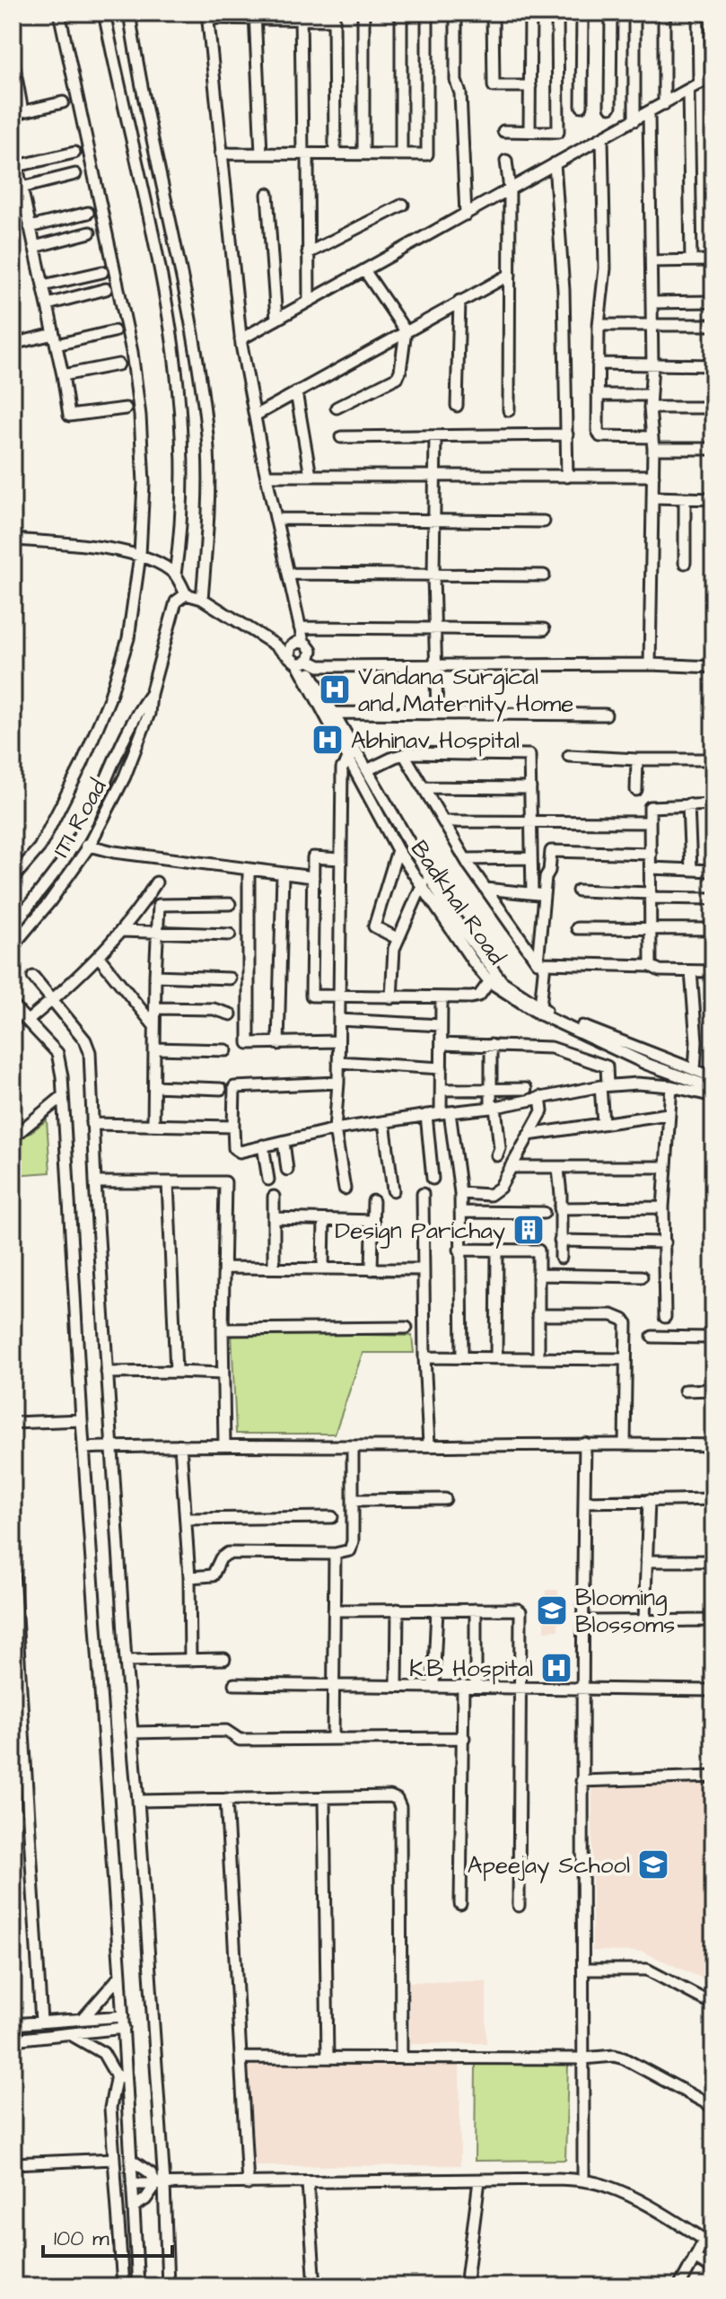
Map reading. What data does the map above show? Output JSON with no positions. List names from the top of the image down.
{
  "streets": {
    "street": ["ITI Road", "Badkhal Road"]
  },
  "places": {
    "hospital": ["Vandana Surgical and Maternity Home", "Abhinav Hospital", "K.B Hospital"],
    "building": ["Design Parichay"],
    "school or university": ["Blooming Blossoms", "Apeejay School"]
  },
  "scale_bar": "100 m"
}
